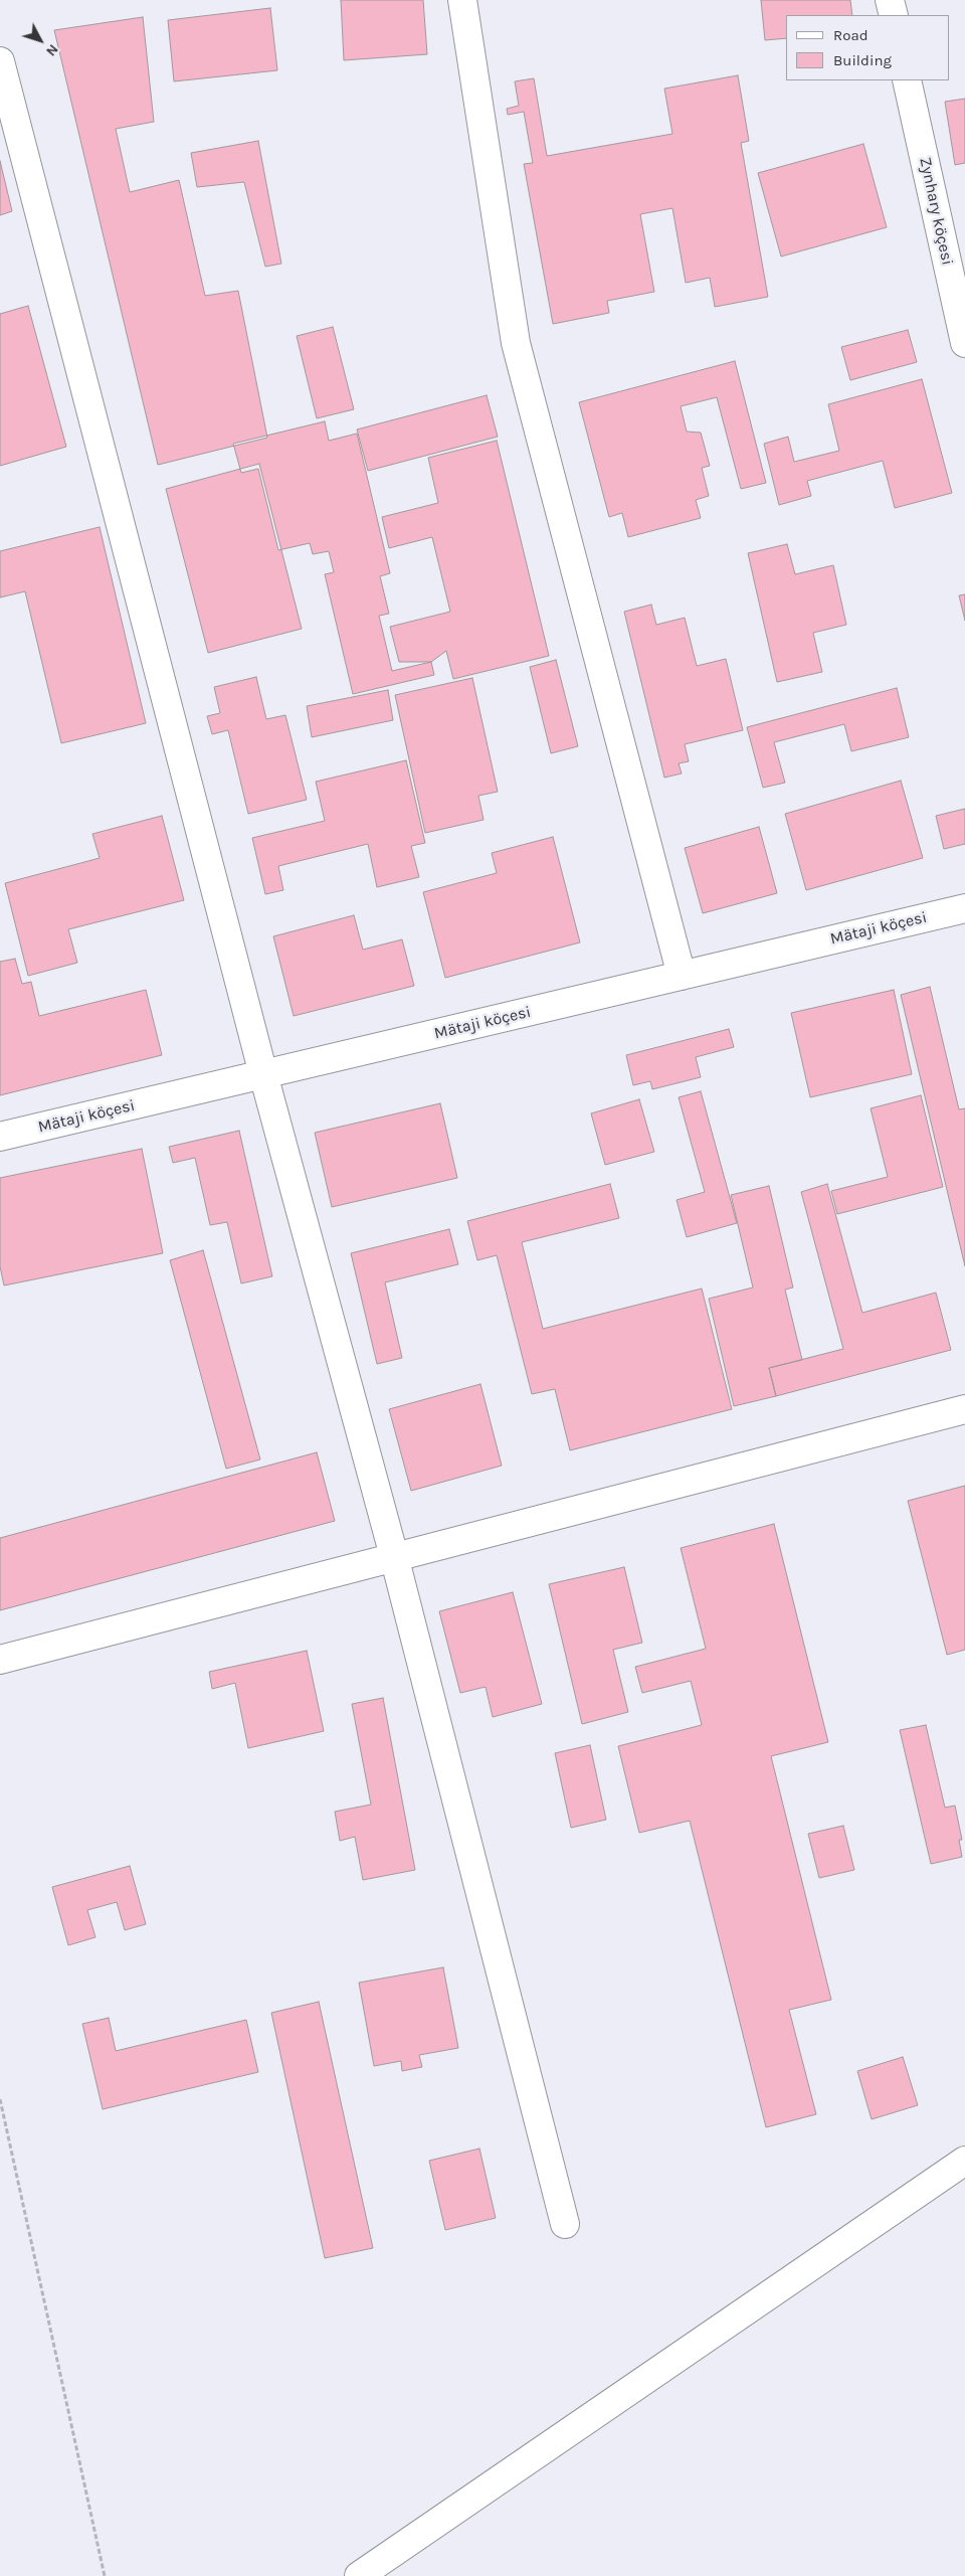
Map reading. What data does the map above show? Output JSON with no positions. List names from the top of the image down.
{
  "streets": {
    "street": ["Zynhary köçesi", "Mätaji köçesi"]
  },
  "legend": ["Road", "Building"],
  "north": "bottom right"
}
